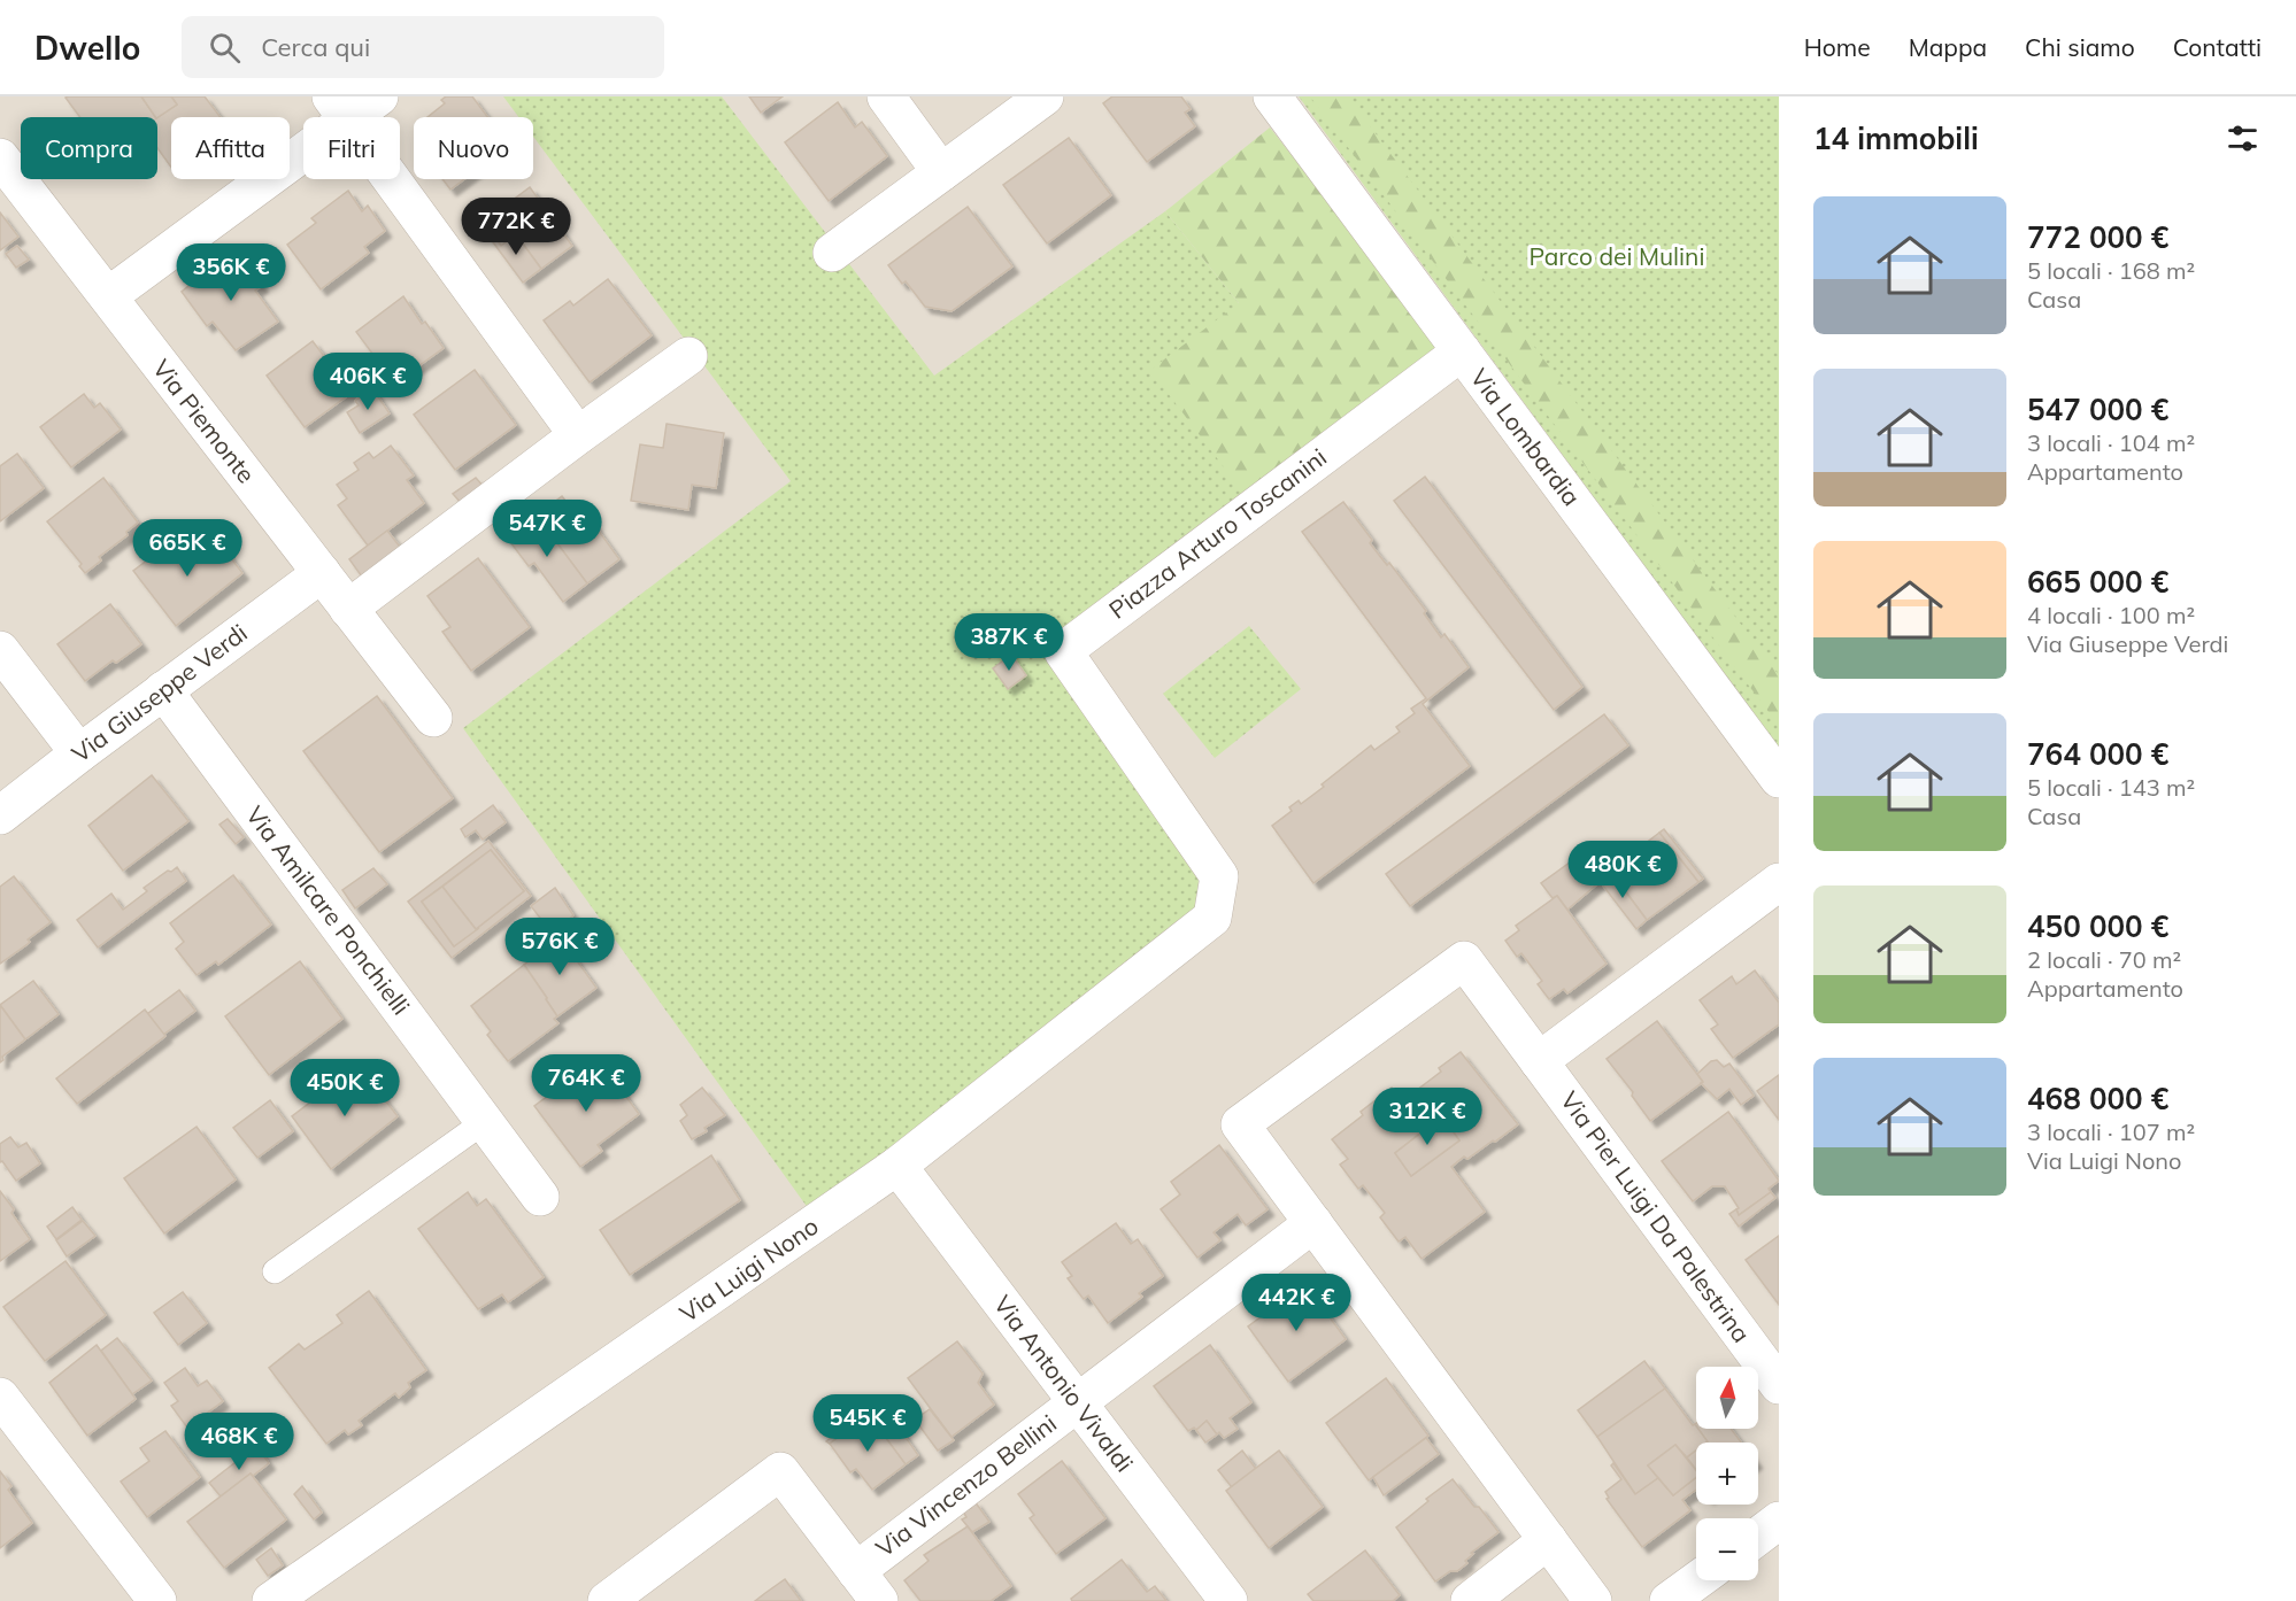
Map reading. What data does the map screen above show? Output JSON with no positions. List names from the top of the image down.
{
  "streets": {
    "street": [
      "Via Piemonte",
      "Via Lombardia",
      "Piazza Arturo Toscanini",
      "Via Giuseppe Verdi",
      "Via Amilcare Ponchielli",
      "Via Pier Luigi Da Palestrina",
      "Via Luigi Nono",
      "Via Antonio Vivaldi",
      "Via Vincenzo Bellini"
    ]
  },
  "crossings": [
    ["Via Piemonte", "Via Giuseppe Verdi"],
    ["Via Lombardia", "Piazza Arturo Toscanini"],
    ["Piazza Arturo Toscanini", "Via Luigi Nono"],
    ["Via Giuseppe Verdi", "Via Amilcare Ponchielli"],
    ["Via Luigi Nono", "Via Antonio Vivaldi"],
    ["Via Antonio Vivaldi", "Via Vincenzo Bellini"]
  ],
  "parks": ["Parco dei Mulini"],
  "north": "top",
  "page": {
    "header": "Dwello",
    "search": "Cerca qui",
    "nav": [
      "Home",
      "Mappa",
      "Chi siamo",
      "Contatti"
    ],
    "heading": "14 immobili",
    "chip": [
      "Compra",
      "Affitta",
      "Filtri",
      "Nuovo"
    ],
    "list": [
      {
        "name": "772 000 €",
        "note": "5 locali · 168 m² · Casa"
      },
      {
        "name": "547 000 €",
        "note": "3 locali · 104 m² · Appartamento"
      },
      {
        "name": "665 000 €",
        "note": "4 locali · 100 m² · Via Giuseppe Verdi"
      },
      {
        "name": "764 000 €",
        "note": "5 locali · 143 m² · Casa"
      },
      {
        "name": "450 000 €",
        "note": "2 locali · 70 m² · Appartamento"
      },
      {
        "name": "468 000 €",
        "note": "3 locali · 107 m² · Via Luigi Nono"
      }
    ],
    "price": [
      "772K €",
      "356K €",
      "406K €",
      "547K €",
      "665K €",
      "387K €",
      "480K €",
      "576K €",
      "764K €",
      "450K €",
      "312K €",
      "442K €",
      "545K €",
      "468K €"
    ],
    "map_buttons": ["+", "−"]
  }
}
